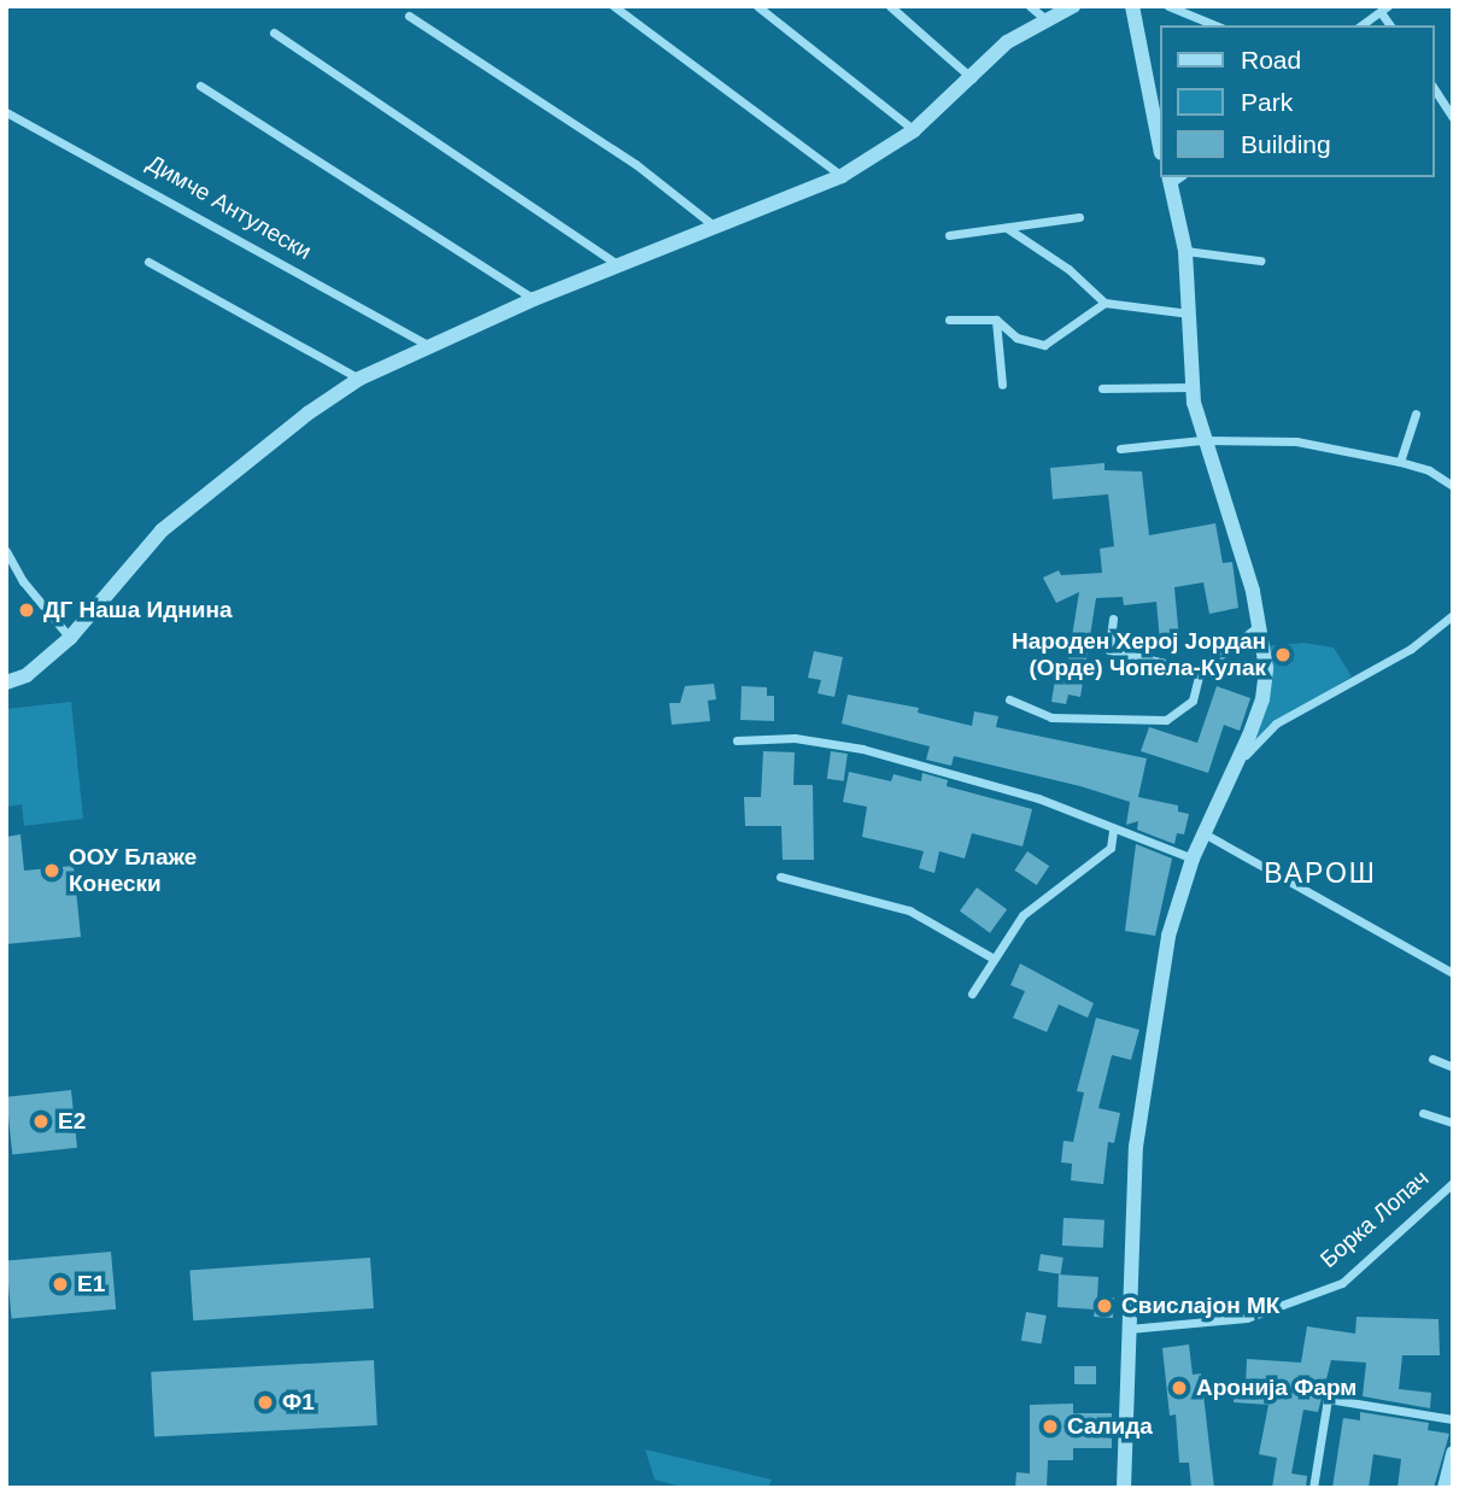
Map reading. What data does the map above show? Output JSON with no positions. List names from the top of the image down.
{
  "streets": {
    "street": ["Димче Антулески", "Борка Лопач"]
  },
  "districts": ["ВАРОШ"],
  "places": [
    "ДГ Наша Иднина",
    "Народен Херој Јордан (Орде) Чопела-Кулак",
    "ООУ Блаже Конески",
    "Е2",
    "Е1",
    "Свислајон МК",
    "Аронија Фарм",
    "Ф1",
    "Салида"
  ],
  "legend": ["Road", "Park", "Building"]
}
